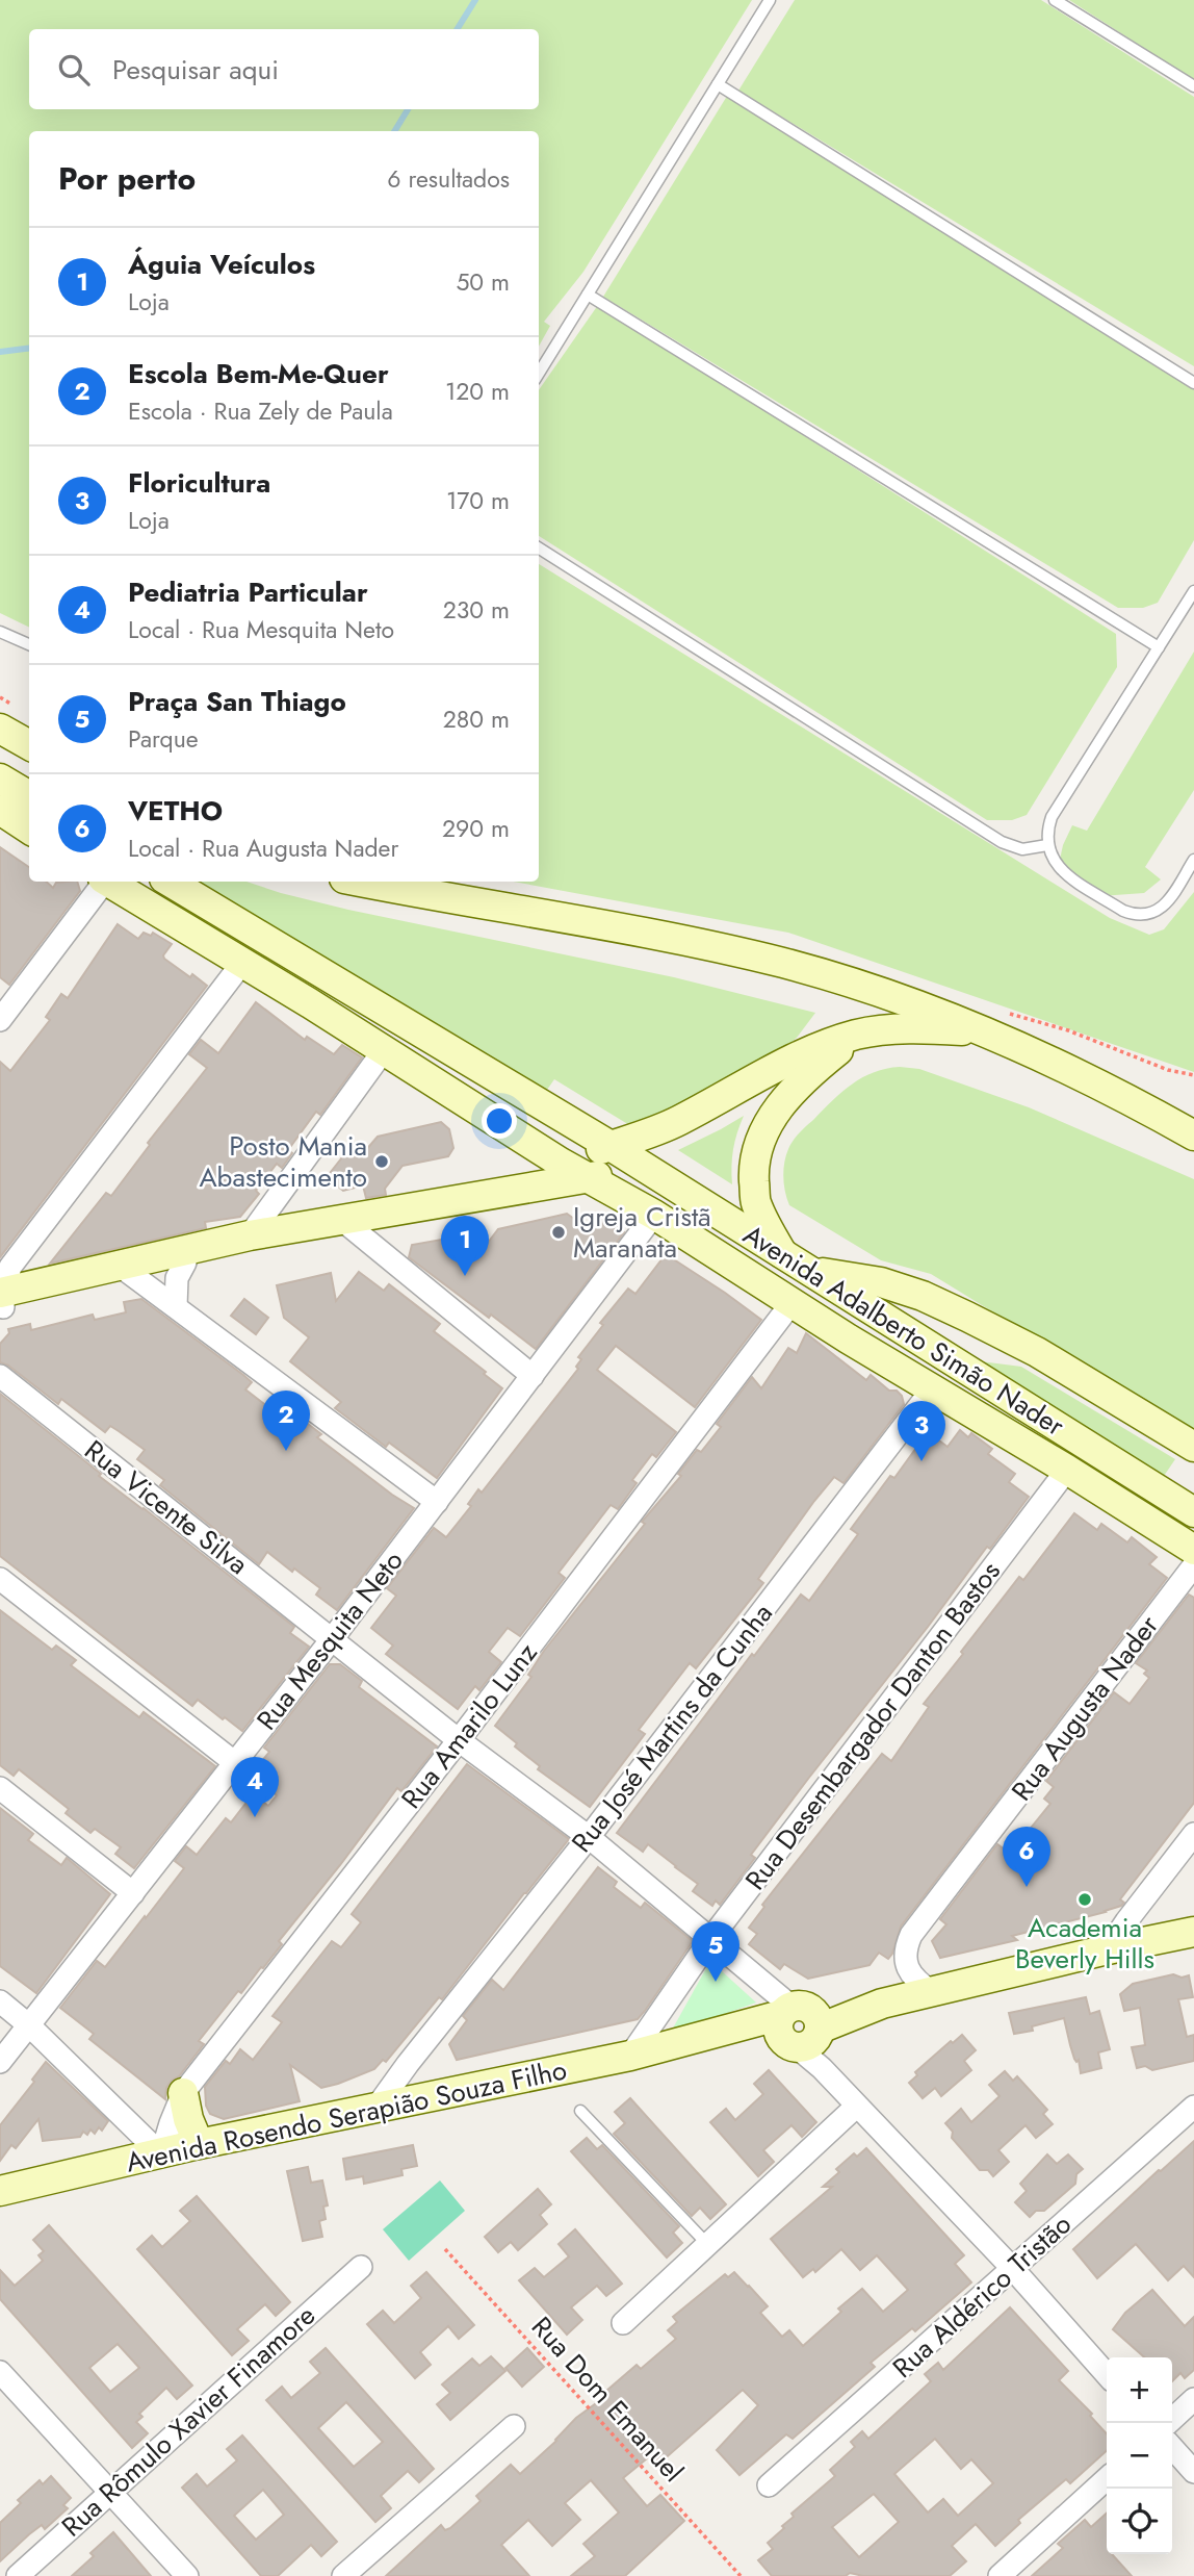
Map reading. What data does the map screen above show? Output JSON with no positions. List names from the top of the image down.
{
  "streets": {
    "street": [
      "Avenida Adalberto Simão Nader",
      "Rua Vicente Silva",
      "Rua Mesquita Neto",
      "Rua Augusta Nader",
      "Rua Amarilo Lunz",
      "Rua Desembargador Danton Bastos",
      "Rua José Martins da Cunha",
      "Avenida Rosendo Serapião Souza Filho",
      "Rua Aldérico Tristão",
      "Rua Rômulo Xavier Finamore"
    ],
    "path": ["Rua Dom Emanuel"]
  },
  "crossings": [
    ["Avenida Adalberto Simão Nader", "Rua Mesquita Neto"],
    ["Avenida Adalberto Simão Nader", "Rua Amarilo Lunz"],
    ["Avenida Adalberto Simão Nader", "Rua Desembargador Danton Bastos"],
    ["Avenida Adalberto Simão Nader", "Rua José Martins da Cunha"],
    ["Rua Vicente Silva", "Rua Mesquita Neto"],
    ["Rua Vicente Silva", "Rua Amarilo Lunz"],
    ["Rua Vicente Silva", "Rua Desembargador Danton Bastos"],
    ["Rua Vicente Silva", "Rua José Martins da Cunha"],
    ["Rua Vicente Silva", "Avenida Rosendo Serapião Souza Filho"],
    ["Rua Vicente Silva", "Rua Aldérico Tristão"],
    ["Rua Augusta Nader", "Avenida Rosendo Serapião Souza Filho"],
    ["Rua Amarilo Lunz", "Avenida Rosendo Serapião Souza Filho"],
    ["Rua Desembargador Danton Bastos", "Avenida Rosendo Serapião Souza Filho"],
    ["Rua José Martins da Cunha", "Avenida Rosendo Serapião Souza Filho"]
  ],
  "places": ["Posto Mania Abastecimento", "Igreja Cristã Maranata", "Academia Beverly Hills"],
  "page": {
    "search": "Pesquisar aqui",
    "heading": ["Por perto", "6 resultados"],
    "list": [
      {
        "mark": "1",
        "name": "Águia Veículos",
        "note": "Loja",
        "value": "50 m"
      },
      {
        "mark": "2",
        "name": "Escola Bem-Me-Quer",
        "note": "Escola · Rua Zely de Paula",
        "value": "120 m"
      },
      {
        "mark": "3",
        "name": "Floricultura",
        "note": "Loja",
        "value": "170 m"
      },
      {
        "mark": "4",
        "name": "Pediatria Particular",
        "note": "Local · Rua Mesquita Neto",
        "value": "230 m"
      },
      {
        "mark": "5",
        "name": "Praça San Thiago",
        "note": "Parque",
        "value": "280 m"
      },
      {
        "mark": "6",
        "name": "VETHO",
        "note": "Local · Rua Augusta Nader",
        "value": "290 m"
      }
    ],
    "pins": [
      "1",
      "2",
      "3",
      "4",
      "6",
      "5"
    ],
    "map_buttons": ["+", "−"]
  }
}
